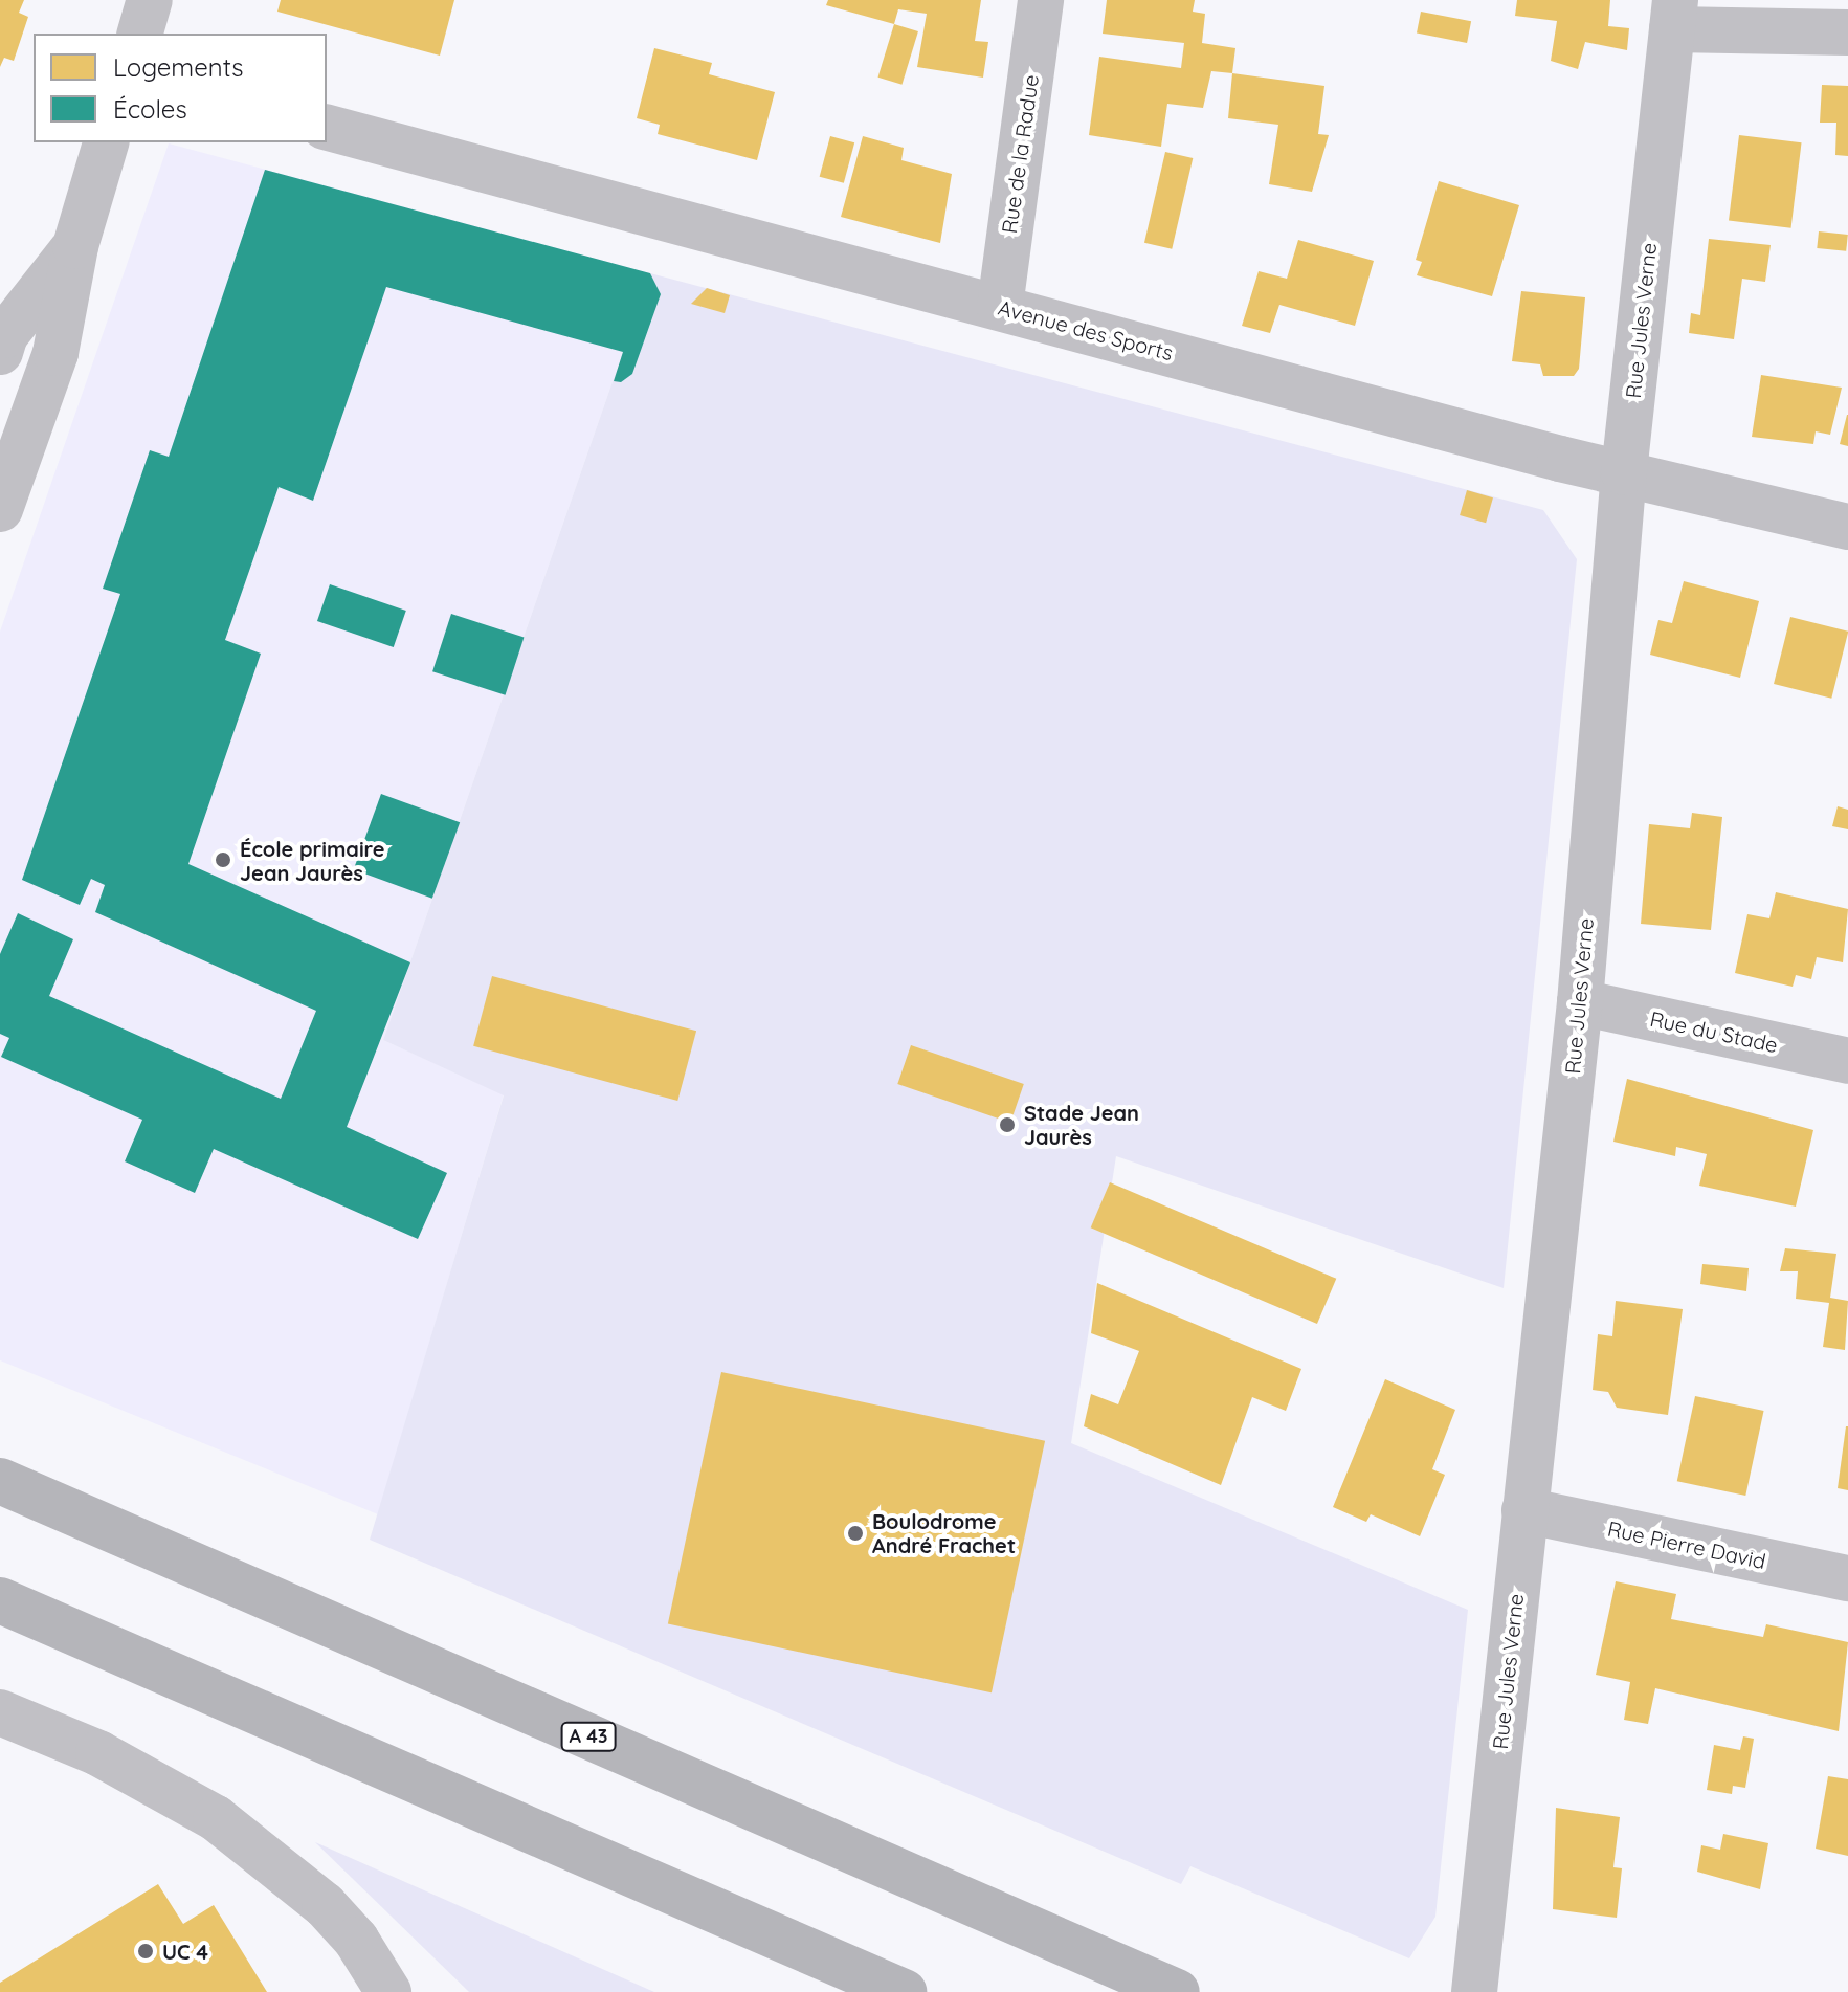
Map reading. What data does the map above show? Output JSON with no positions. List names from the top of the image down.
{
  "streets": {
    "highway": ["A 43"],
    "street": [
      "Rue de la Radue",
      "Rue Jules Verne",
      "Avenue des Sports",
      "Rue du Stade",
      "Rue Pierre David"
    ]
  },
  "crossings": [
    ["Rue de la Radue", "Avenue des Sports"],
    ["Rue Jules Verne", "Avenue des Sports"],
    ["Rue Jules Verne", "Rue du Stade"],
    ["Rue Jules Verne", "Rue Pierre David"]
  ],
  "places": [
    "École primaire Jean Jaurès",
    "Stade Jean Jaurès",
    "Boulodrome André Frachet",
    "UC 4"
  ],
  "legend": ["Logements", "Écoles"]
}
